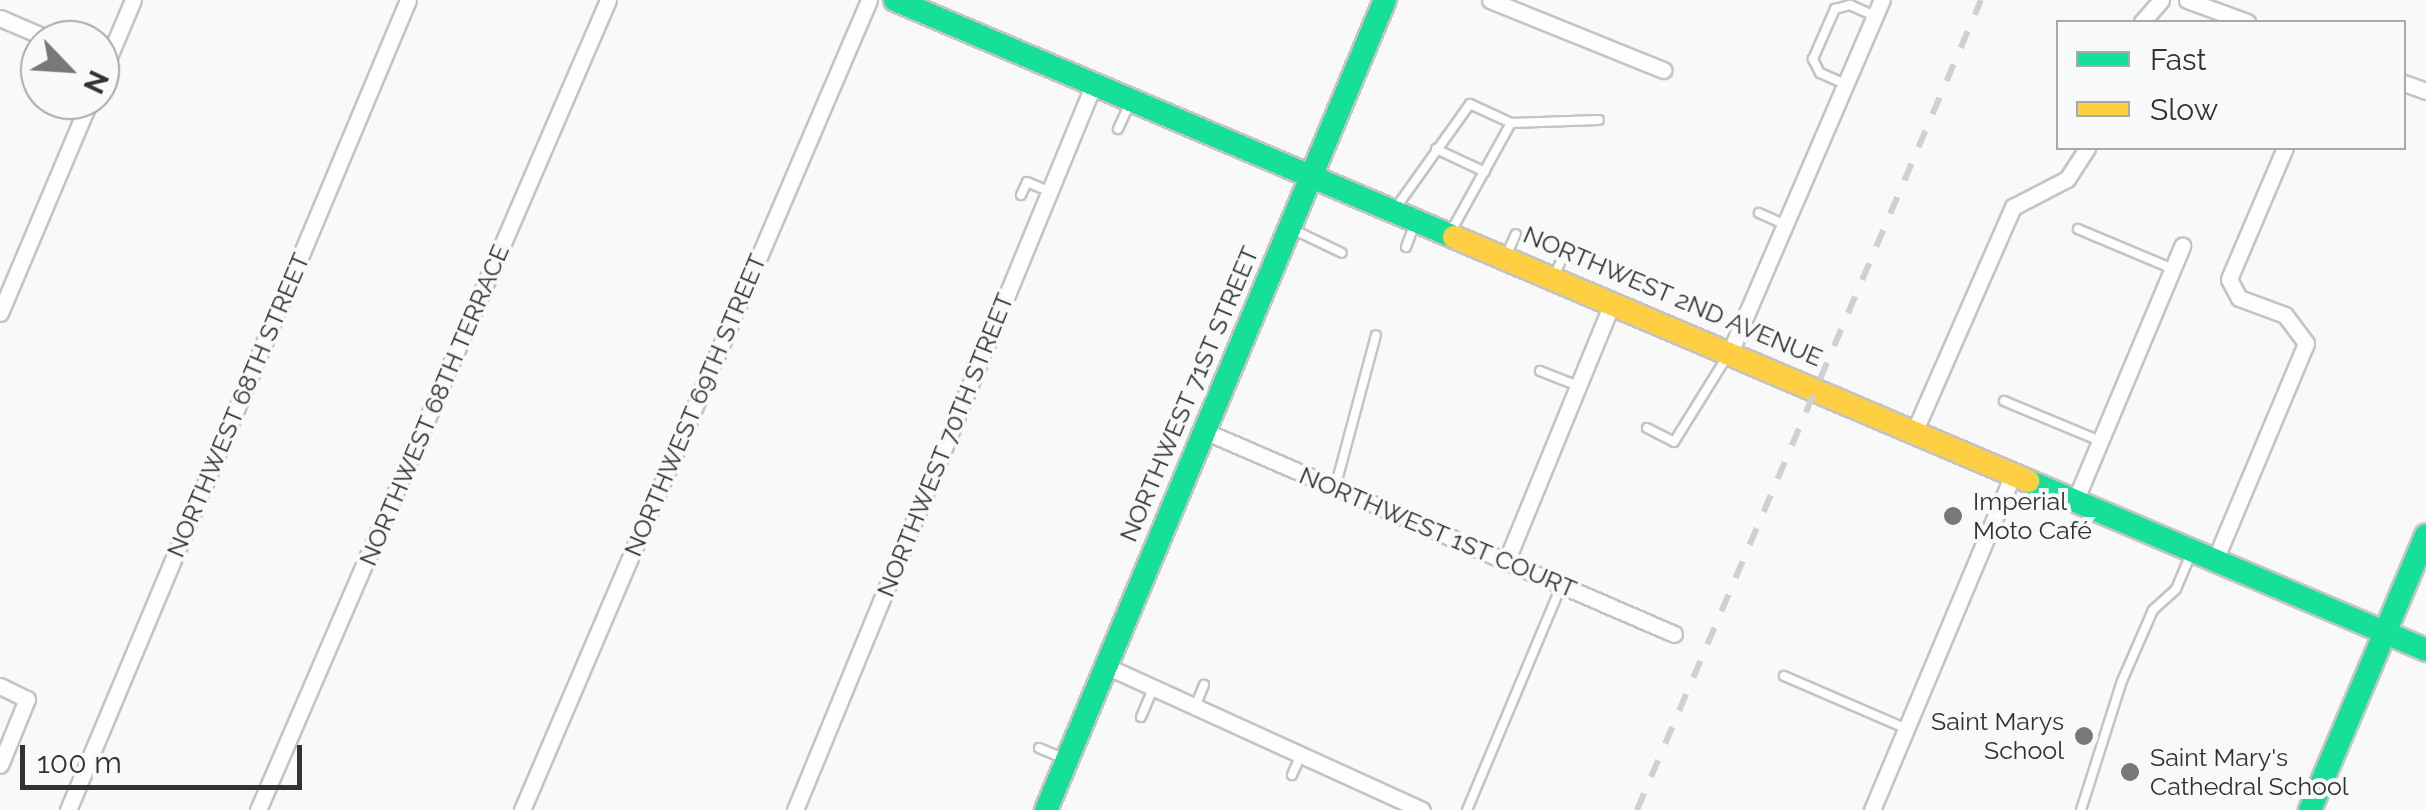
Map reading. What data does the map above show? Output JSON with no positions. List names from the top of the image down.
{
  "streets": {
    "street": [
      "NORTHWEST 2ND AVENUE",
      "NORTHWEST 71ST STREET",
      "NORTHWEST 68TH STREET",
      "NORTHWEST 68TH TERRACE",
      "NORTHWEST 69TH STREET",
      "NORTHWEST 70TH STREET",
      "NORTHWEST 1ST COURT"
    ]
  },
  "crossings": [
    ["NORTHWEST 2ND AVENUE", "NORTHWEST 71ST STREET"],
    ["NORTHWEST 2ND AVENUE", "NORTHWEST 70TH STREET"],
    ["NORTHWEST 71ST STREET", "NORTHWEST 1ST COURT"]
  ],
  "places": ["Imperial Moto Café", "Saint Marys School", "Saint Mary's Cathedral School"],
  "legend": ["Fast", "Slow"],
  "scale_bar": "100 m",
  "north": "bottom right"
}
